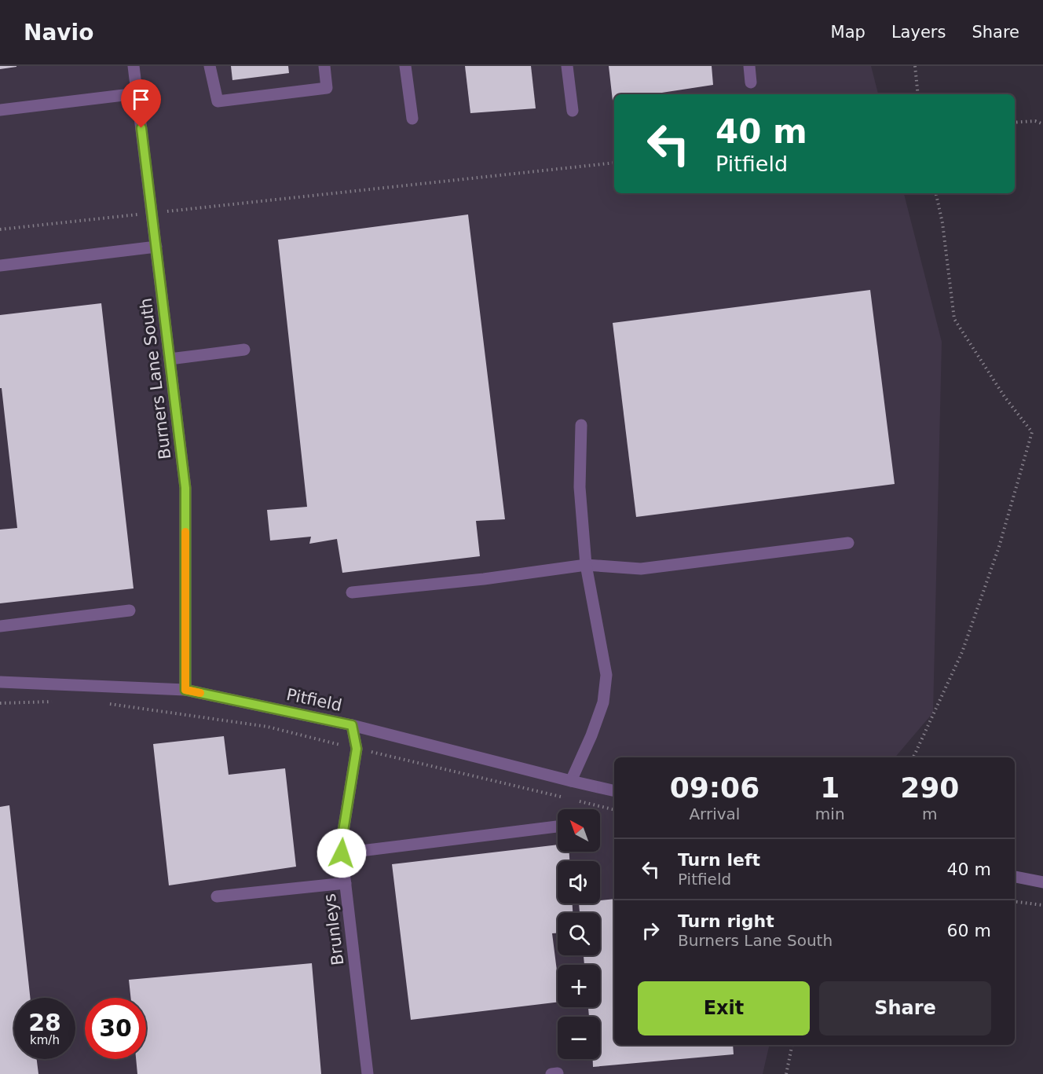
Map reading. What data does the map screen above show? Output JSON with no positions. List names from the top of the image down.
{
  "streets": {
    "street": ["Burners Lane South", "Pitfield", "Brunleys"]
  },
  "crossings": [
    ["Burners Lane South", "Pitfield"],
    ["Pitfield", "Brunleys"]
  ],
  "north": "top left",
  "page": {
    "header": "Navio",
    "nav": ["Map", "Layers", "Share"],
    "turn": ["40 m", "Pitfield"],
    "eta": [
      "09:06",
      "Arrival",
      "1",
      "min",
      "290",
      "m"
    ],
    "map_buttons": ["+", "−"],
    "list": [
      {
        "name": "Turn left",
        "note": "Pitfield",
        "value": "40 m"
      },
      {
        "name": "Turn right",
        "note": "Burners Lane South",
        "value": "60 m"
      }
    ],
    "buttons": ["Exit", "Share"],
    "speed": "28 km/h",
    "limit": "30"
  }
}
